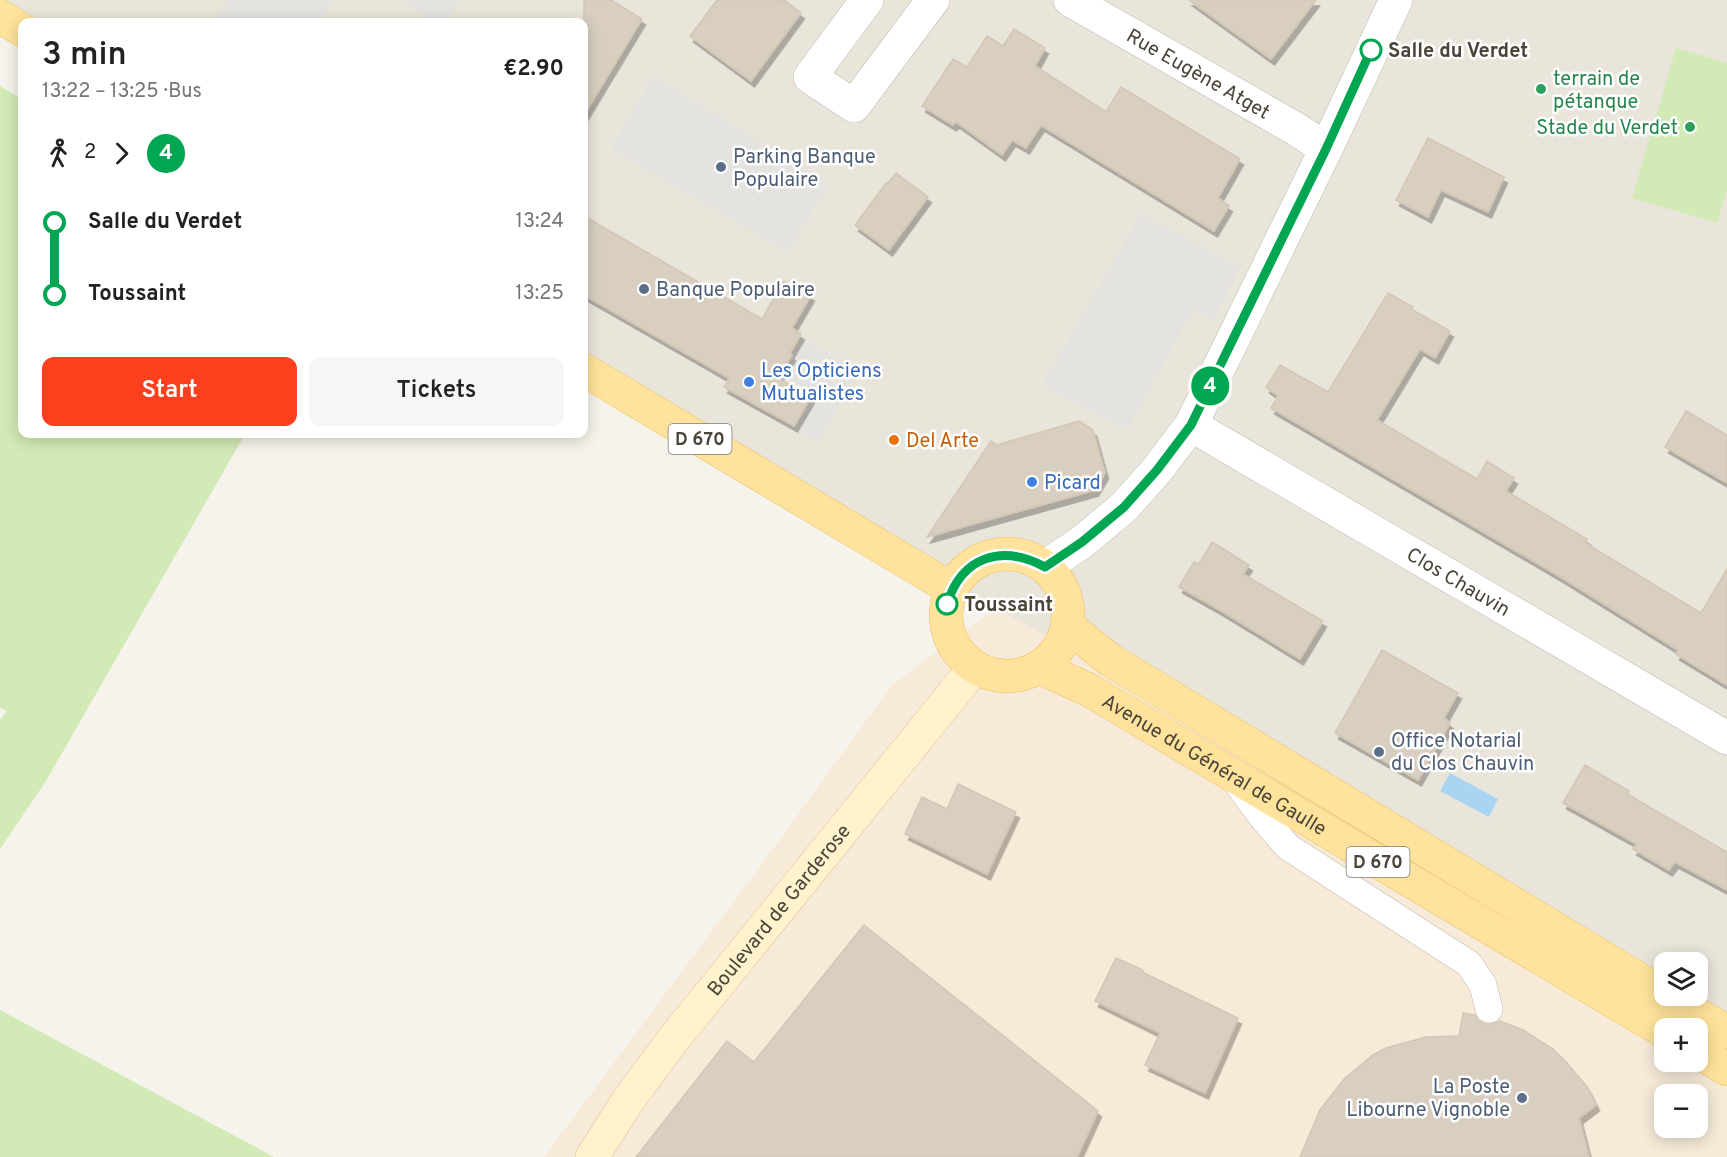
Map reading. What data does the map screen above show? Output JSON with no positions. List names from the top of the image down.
{
  "streets": {
    "main road": ["D 670", "Avenue du Général de Gaulle", "Boulevard de Garderose"],
    "street": ["Rue Eugène Atget", "Clos Chauvin"]
  },
  "crossings": [
    ["D 670", "Avenue du Général de Gaulle"],
    ["D 670", "Boulevard de Garderose"],
    ["Avenue du Général de Gaulle", "Boulevard de Garderose"]
  ],
  "places": [
    "Salle du Verdet",
    "terrain de pétanque",
    "Stade du Verdet",
    "Parking Banque Populaire",
    "Banque Populaire",
    "Les Opticiens Mutualistes",
    "Del Arte",
    "Picard",
    "Toussaint",
    "Office Notarial du Clos Chauvin",
    "La Poste Libourne Vignoble"
  ],
  "lines": ["bus line 4"],
  "page": {
    "on_map": "4",
    "heading": ["3 min", "13:22 – 13:25 · Bus", "€2.90"],
    "legs": ["2", "4"],
    "list": [
      {
        "name": "Salle du Verdet",
        "value": "13:24"
      },
      {
        "name": "Toussaint",
        "value": "13:25"
      }
    ],
    "buttons": ["Start", "Tickets"],
    "map_buttons": ["+", "−"]
  }
}
